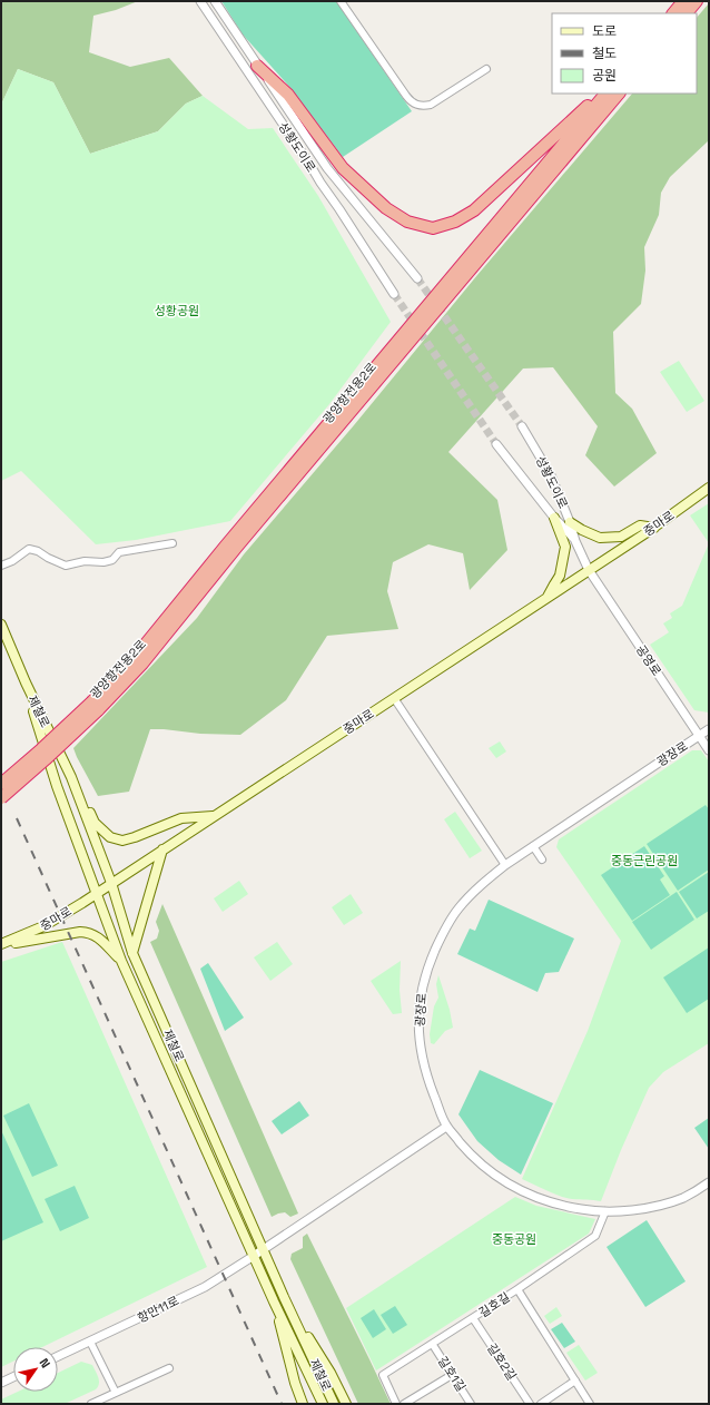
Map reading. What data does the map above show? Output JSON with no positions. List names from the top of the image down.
{
  "streets": {
    "highway": ["광양항전용2로"],
    "main road": ["중마로", "제철로"],
    "street": [
      "성황도이로",
      "공영로",
      "광장로",
      "길호길",
      "항만11로",
      "길호2길",
      "길호1길"
    ]
  },
  "crossings": [
    ["성황도이로", "중마로"],
    ["성황도이로", "공영로"],
    ["중마로", "공영로"],
    ["중마로", "제철로"],
    ["공영로", "광장로"],
    ["제철로", "항만11로"],
    ["광장로", "항만11로"],
    ["길호길", "길호2길"],
    ["길호길", "길호1길"]
  ],
  "parks": ["성황공원", "중동근린공원", "중동공원"],
  "legend": ["도로", "철도", "공원"],
  "north": "top right"
}
